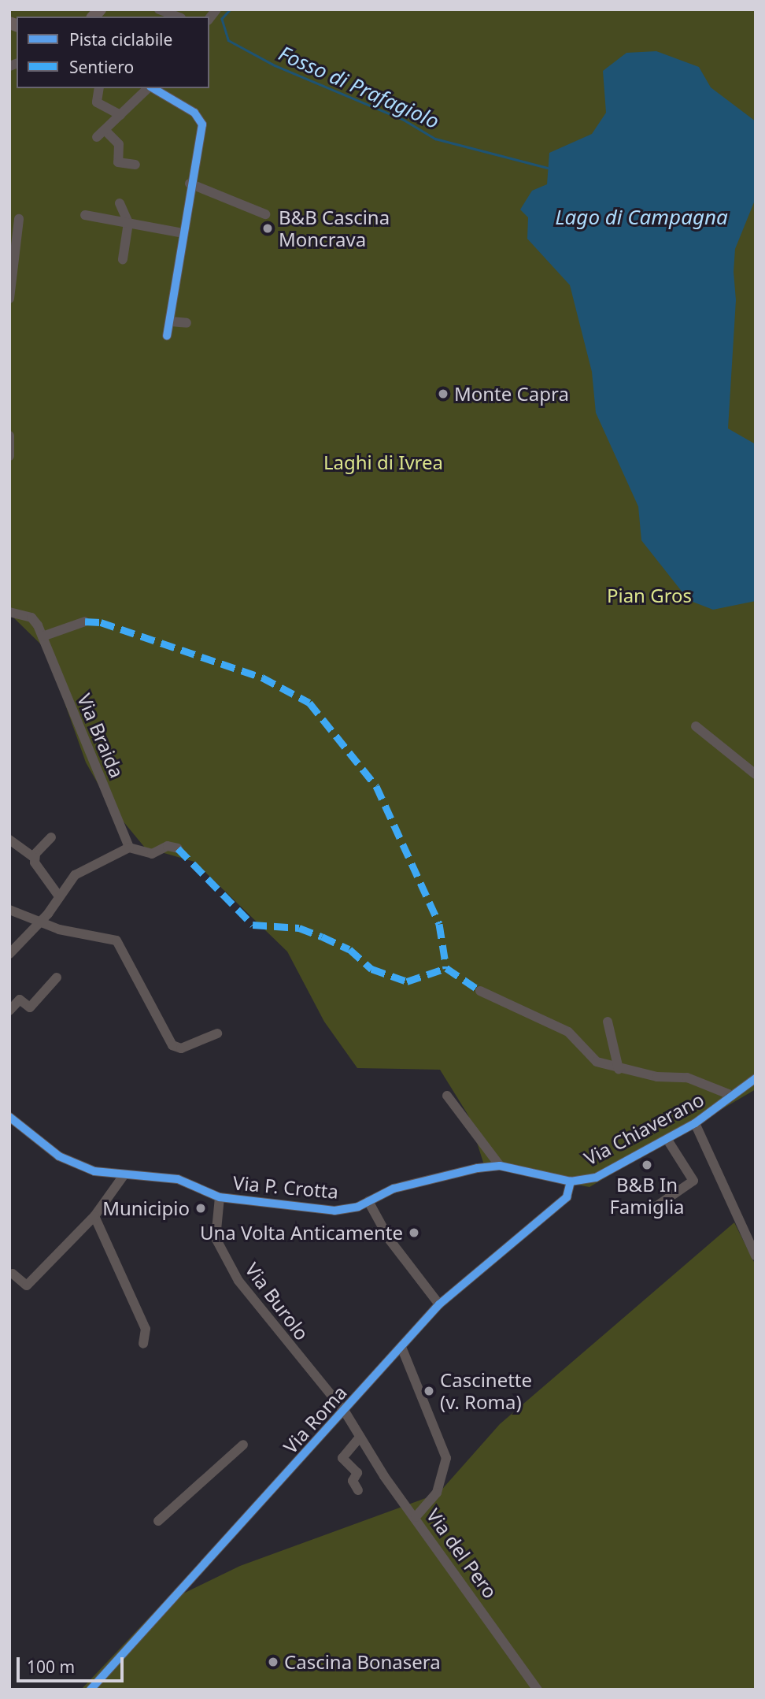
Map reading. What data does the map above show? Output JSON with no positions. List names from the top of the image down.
{
  "streets": {
    "street": [
      "Via Braida",
      "Via Chiaverano",
      "Via P. Crotta",
      "Via Burolo",
      "Via Roma",
      "Via del Pero"
    ]
  },
  "crossings": [
    ["Via Chiaverano", "Via P. Crotta"],
    ["Via Chiaverano", "Via Roma"],
    ["Via P. Crotta", "Via Burolo"],
    ["Via P. Crotta", "Via Roma"],
    ["Via Burolo", "Via Roma"],
    ["Via Burolo", "Via del Pero"],
    ["Via Roma", "Via del Pero"]
  ],
  "water": ["Fosso di Prafagiolo", "Lago di Campagna"],
  "parks": ["Laghi di Ivrea", "Pian Gros"],
  "places": [
    "B&B Cascina Moncrava",
    "Monte Capra",
    "B&B In Famiglia",
    "Municipio",
    "Una Volta Anticamente",
    "Cascinette (v. Roma)",
    "Cascina Bonasera"
  ],
  "legend": ["Pista ciclabile", "Sentiero"],
  "scale_bar": "100 m"
}
